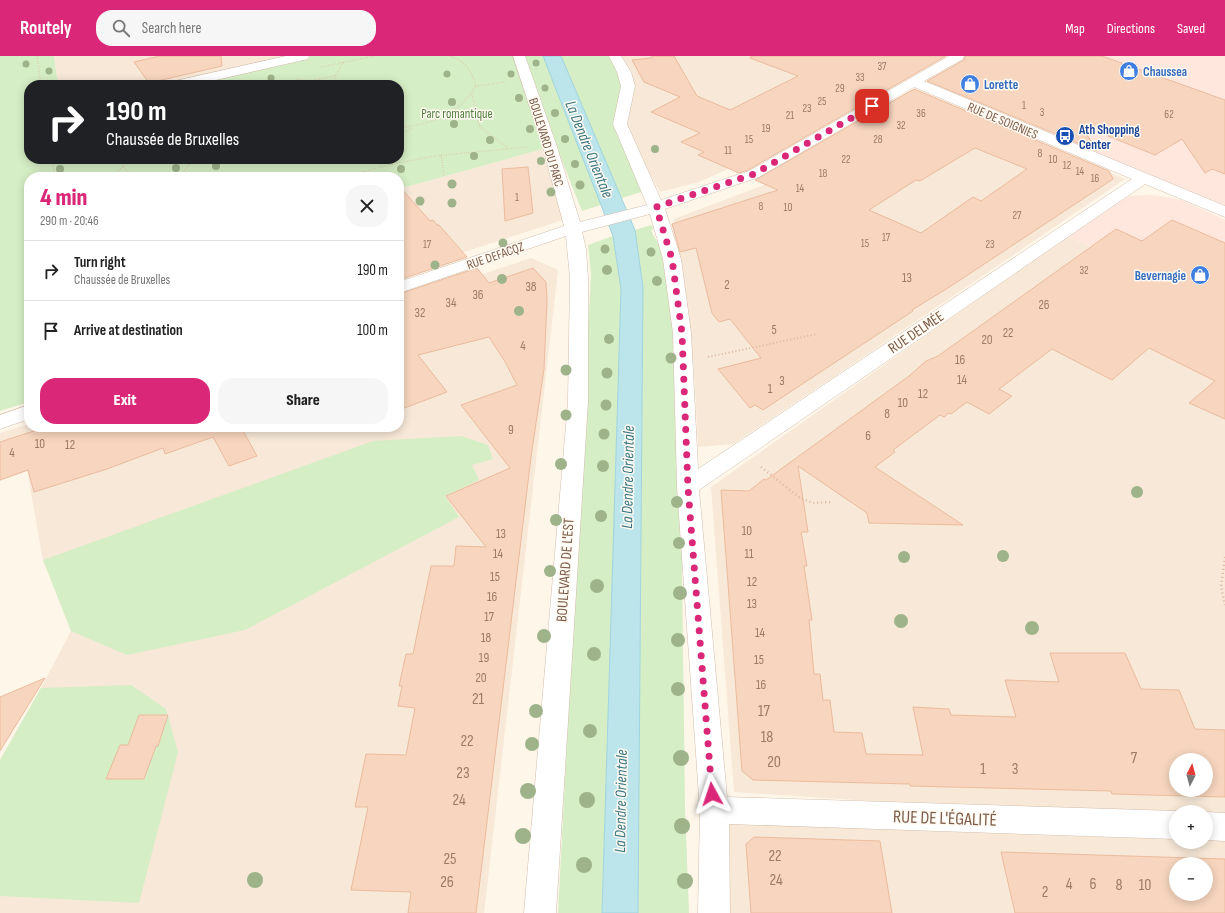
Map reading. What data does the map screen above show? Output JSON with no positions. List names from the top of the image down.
{
  "streets": {
    "street": [
      "RUE DE SOIGNIES",
      "BOULEVARD DU PARC",
      "RUE DEFACQZ",
      "RUE DELMÉE",
      "BOULEVARD DE L'EST",
      "RUE DE L'ÉGALITÉ"
    ]
  },
  "crossings": [
    ["RUE DE SOIGNIES", "RUE DEFACQZ"],
    ["RUE DE SOIGNIES", "RUE DELMÉE"],
    ["BOULEVARD DU PARC", "RUE DEFACQZ"],
    ["BOULEVARD DU PARC", "BOULEVARD DE L'EST"],
    ["RUE DEFACQZ", "BOULEVARD DE L'EST"]
  ],
  "water": ["La Dendre Orientale"],
  "parks": ["Parc romantique"],
  "places": {
    "shop": ["Chaussea", "Lorette", "Bevernagie"],
    "bus stop": ["Ath Shopping Center"]
  },
  "house_numbers": [
    "37",
    "33",
    "29",
    "25",
    "1",
    "23",
    "3",
    "36",
    "62",
    "21",
    "32",
    "19",
    "15",
    "28",
    "11",
    "8",
    "22",
    "10",
    "12",
    "14",
    "18",
    "16",
    "14",
    "1",
    "8",
    "10",
    "27",
    "17",
    "15",
    "17",
    "23",
    "32",
    "13",
    "2",
    "38",
    "36",
    "34",
    "26",
    "32",
    "5",
    "22",
    "20",
    "4",
    "16",
    "14",
    "3",
    "1",
    "12",
    "10",
    "8",
    "9",
    "6",
    "10",
    "12",
    "4",
    "10",
    "13",
    "14",
    "11",
    "15",
    "12",
    "16",
    "13",
    "17",
    "14",
    "18",
    "19",
    "15",
    "20",
    "16",
    "21",
    "17",
    "18",
    "22",
    "7",
    "20",
    "1",
    "3",
    "23",
    "24",
    "22",
    "25",
    "24",
    "26",
    "4",
    "6",
    "8",
    "10",
    "2"
  ],
  "north": "top",
  "page": {
    "header": "Routely",
    "search": "Search here",
    "nav": ["Map", "Directions", "Saved"],
    "turn": ["190 m", "Chaussée de Bruxelles"],
    "heading": ["4 min", "290 m · 20:46"],
    "list": [
      {
        "name": "Turn right",
        "note": "Chaussée de Bruxelles",
        "value": "190 m"
      },
      {
        "name": "Arrive at destination",
        "value": "100 m"
      }
    ],
    "buttons": ["Exit", "Share"],
    "map_buttons": ["+", "−"]
  }
}
